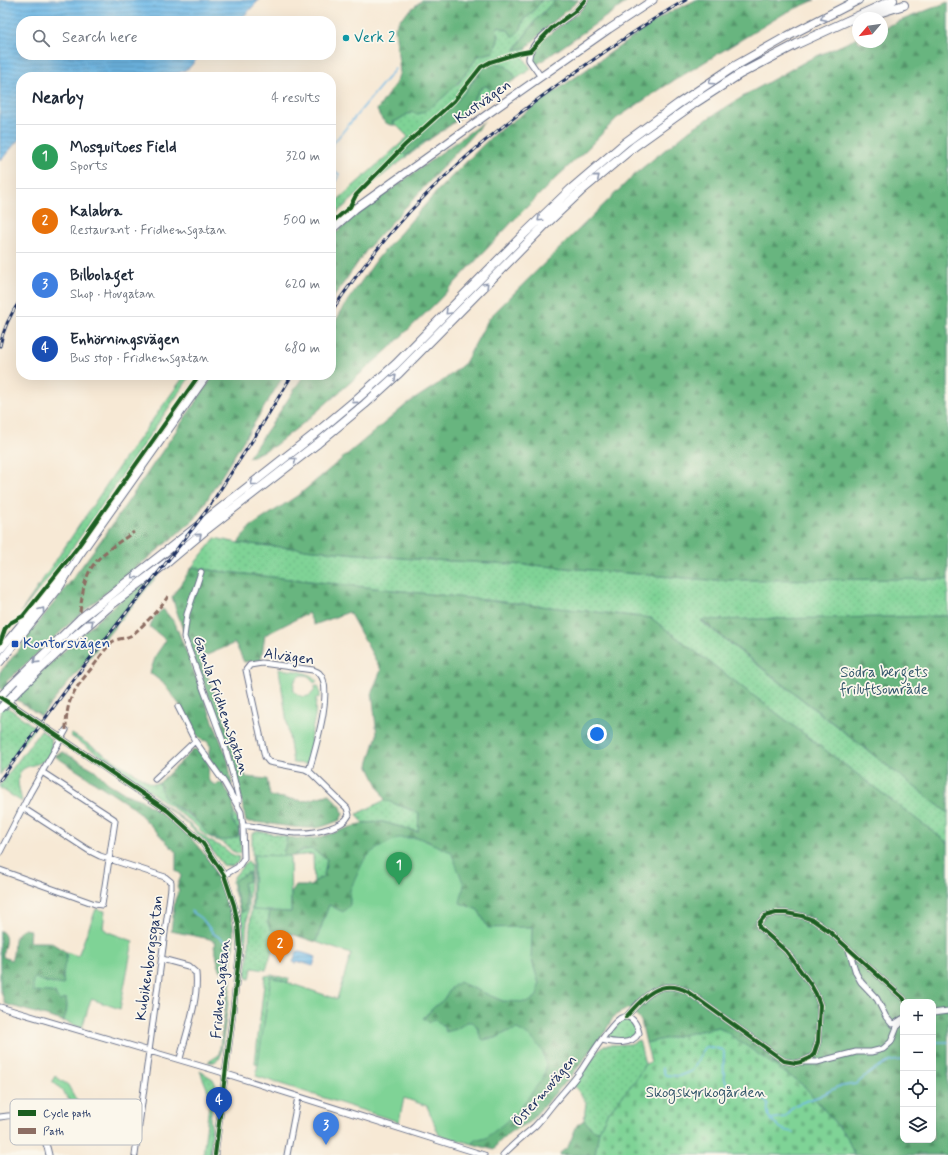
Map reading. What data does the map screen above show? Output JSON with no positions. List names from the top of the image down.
{
  "streets": {
    "main road": ["Kustvägen"],
    "street": [
      "Alvägen",
      "Gamla Fridhemsgatan",
      "Kubikenborgsgatan",
      "Fridhemsgatan",
      "Östermovägen"
    ]
  },
  "parks": ["Södra bergets friluftsområde", "Skogskyrkogården"],
  "places": {
    "other": ["Verk 2"],
    "transit": ["Kontorsvägen"]
  },
  "legend": ["Cycle path", "Path"],
  "north": "bottom left",
  "page": {
    "search": "Search here",
    "heading": ["Nearby", "4 results"],
    "list": [
      {
        "mark": "1",
        "name": "Mosquitoes Field",
        "note": "Sports",
        "value": "320 m"
      },
      {
        "mark": "2",
        "name": "Kalabra",
        "note": "Restaurant · Fridhemsgatan",
        "value": "500 m"
      },
      {
        "mark": "3",
        "name": "Bilbolaget",
        "note": "Shop · Hovgatan",
        "value": "620 m"
      },
      {
        "mark": "4",
        "name": "Enhörningsvägen",
        "note": "Bus stop · Fridhemsgatan",
        "value": "680 m"
      }
    ],
    "pins": [
      "1",
      "2",
      "4",
      "3"
    ],
    "map_buttons": ["+", "−"]
  }
}
